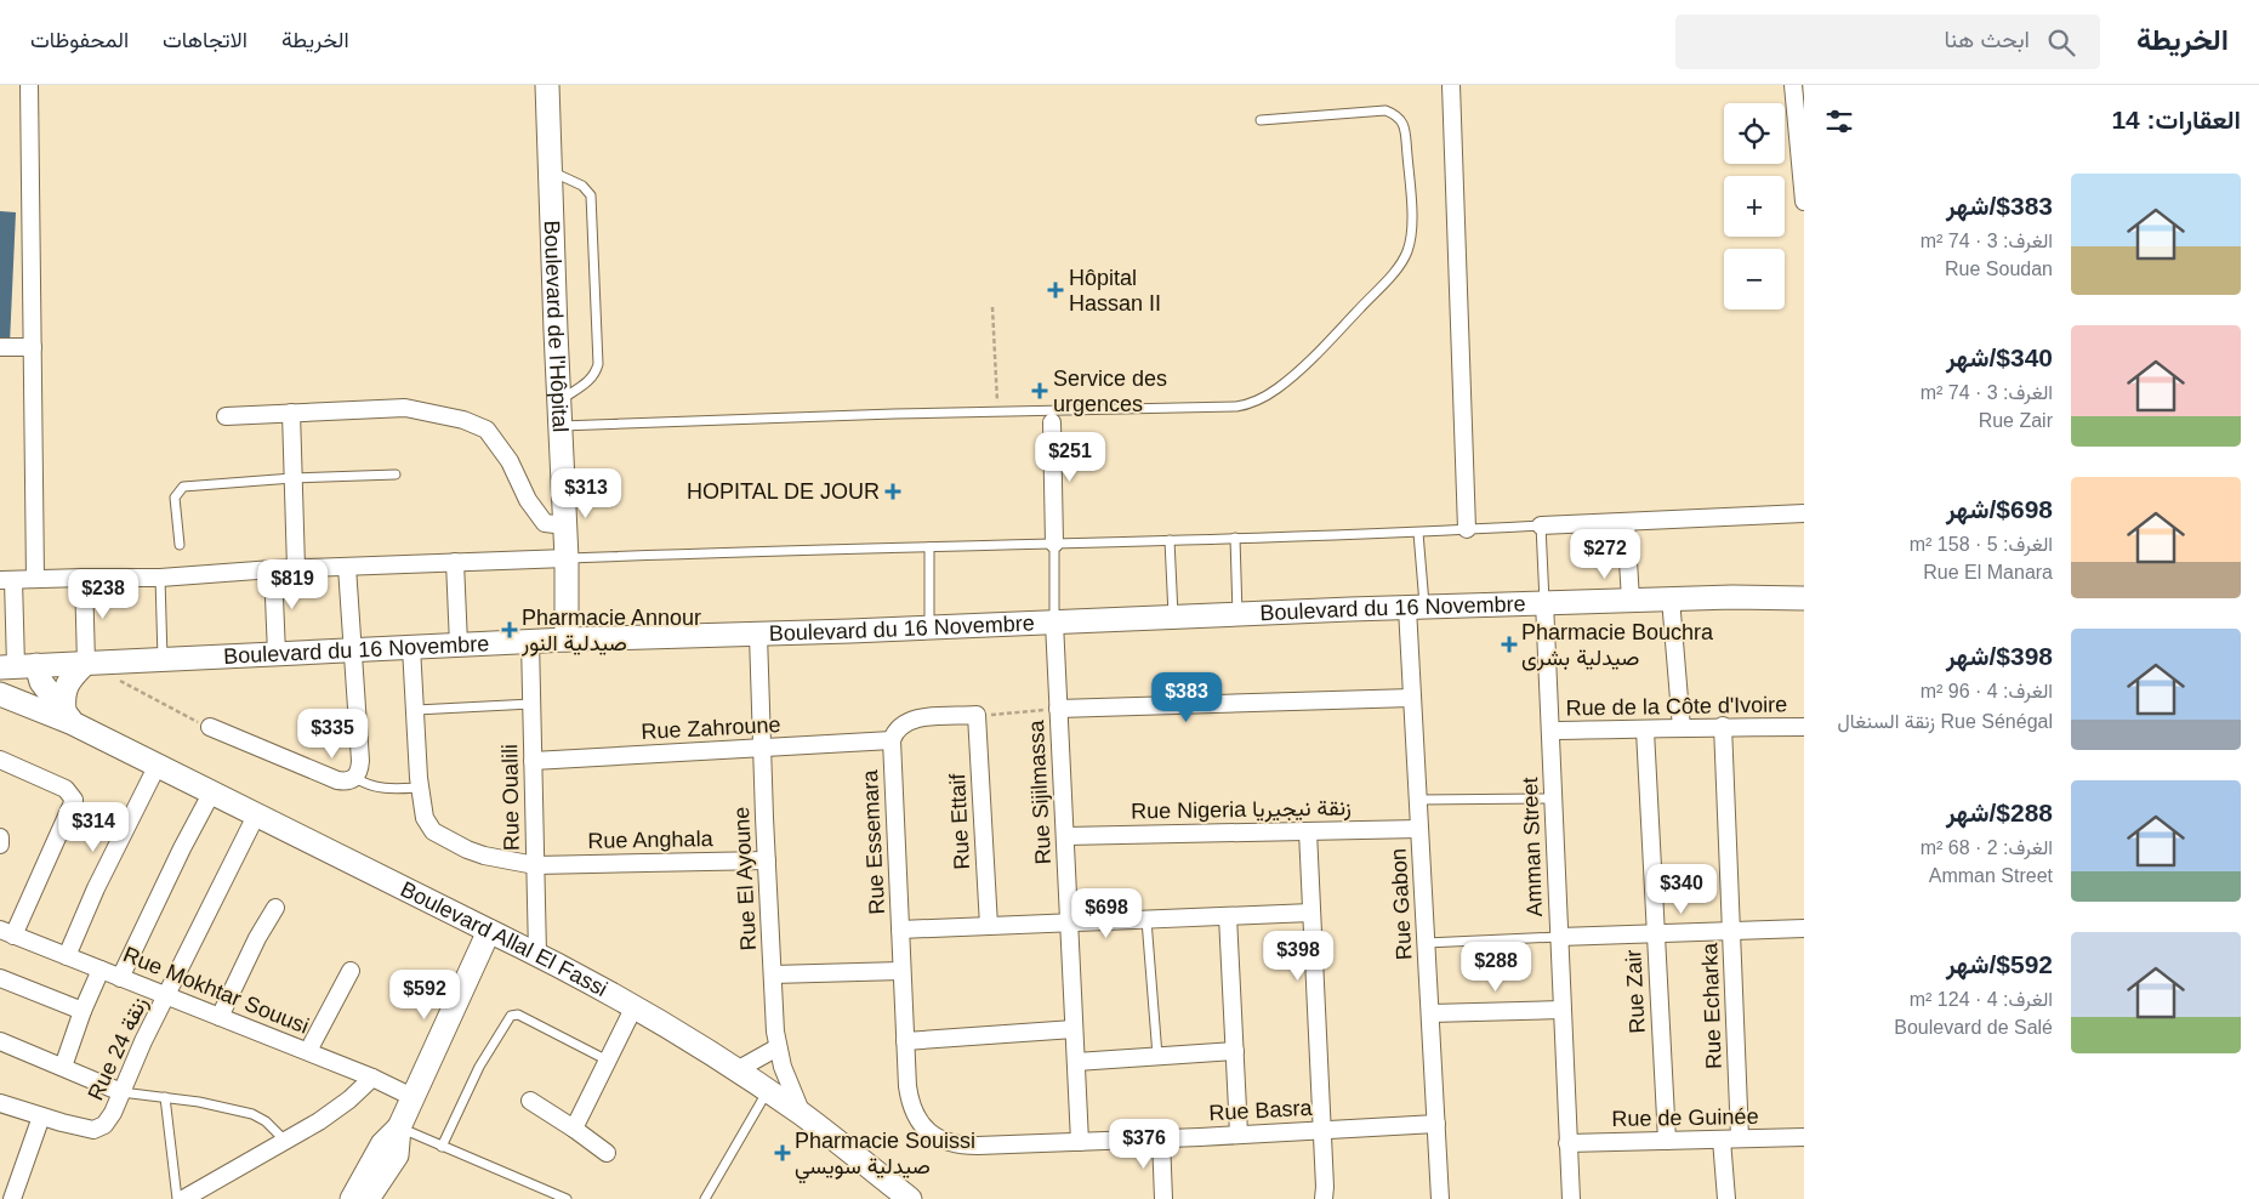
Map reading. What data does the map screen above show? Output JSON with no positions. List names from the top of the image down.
{
  "streets": {
    "street": [
      "Boulevard de l'Hôpital",
      "Boulevard du 16 Novembre",
      "Rue de la Côte d'Ivoire",
      "Rue Zahroune",
      "Rue Sijilmassa",
      "Rue Oualili",
      "Rue Nigeria زنقة نيجيريا",
      "Rue Ettaif",
      "Rue Anghala",
      "Rue Essemara",
      "Amman Street",
      "Rue El Ayoune",
      "Rue Gabon",
      "Boulevard Allal El Fassi",
      "Rue Mokhtar Souusi",
      "Rue Zair",
      "Rue Echarka",
      "Rue 24 زنقة",
      "Rue Basra",
      "Rue de Guinée"
    ]
  },
  "crossings": [
    ["Boulevard de l'Hôpital", "Boulevard du 16 Novembre"],
    ["Boulevard du 16 Novembre", "Rue Sijilmassa"],
    ["Boulevard du 16 Novembre", "Rue Oualili"],
    ["Boulevard du 16 Novembre", "Rue Anghala"],
    ["Boulevard du 16 Novembre", "Amman Street"],
    ["Boulevard du 16 Novembre", "Rue El Ayoune"],
    ["Boulevard du 16 Novembre", "Rue Gabon"],
    ["Boulevard du 16 Novembre", "Boulevard Allal El Fassi"],
    ["Rue de la Côte d'Ivoire", "Amman Street"],
    ["Rue de la Côte d'Ivoire", "Rue Zair"],
    ["Rue de la Côte d'Ivoire", "Rue Echarka"],
    ["Rue Zahroune", "Rue Oualili"],
    ["Rue Zahroune", "Rue Essemara"],
    ["Rue Zahroune", "Rue El Ayoune"],
    ["Rue Sijilmassa", "Rue Nigeria زنقة نيجيريا"],
    ["Rue Sijilmassa", "Rue Basra"],
    ["Rue Oualili", "Rue Anghala"],
    ["Rue Oualili", "Boulevard Allal El Fassi"],
    ["Rue Nigeria زنقة نيجيريا", "Rue Gabon"],
    ["Rue Ettaif", "Rue Essemara"],
    ["Rue Anghala", "Rue El Ayoune"],
    ["Rue Essemara", "Rue Basra"],
    ["Amman Street", "Rue de Guinée"],
    ["Rue El Ayoune", "Boulevard Allal El Fassi"],
    ["Rue Gabon", "Rue Basra"],
    ["Boulevard Allal El Fassi", "Rue 24 زنقة"],
    ["Rue Mokhtar Souusi", "Rue 24 زنقة"],
    ["Rue Zair", "Rue de Guinée"],
    ["Rue Echarka", "Rue de Guinée"]
  ],
  "places": {
    "health": [
      "Hôpital Hassan II",
      "Service des urgences",
      "HOPITAL DE JOUR",
      "Pharmacie Annour صيدلية النور",
      "Pharmacie Bouchra صيدلية بشرى",
      "Pharmacie Souissi صيدلية سويسي"
    ]
  },
  "page": {
    "header": "الخريطة",
    "search": "ابحث هنا",
    "nav": ["الخريطة", "الاتجاهات", "المحفوظات"],
    "heading": "العقارات: 14",
    "map_buttons": ["+", "−"],
    "list": [
      {
        "name": "$383/شهر",
        "note": "الغرف: 3 · 74 m² · Rue Soudan"
      },
      {
        "name": "$340/شهر",
        "note": "الغرف: 3 · 74 m² · Rue Zair"
      },
      {
        "name": "$698/شهر",
        "note": "الغرف: 5 · 158 m² · Rue El Manara"
      },
      {
        "name": "$398/شهر",
        "note": "الغرف: 4 · 96 m² · Rue Sénégal زنقة السنغال"
      },
      {
        "name": "$288/شهر",
        "note": "الغرف: 2 · 68 m² · Amman Street"
      },
      {
        "name": "$592/شهر",
        "note": "الغرف: 4 · 124 m² · Boulevard de Salé"
      }
    ],
    "price": [
      "$251",
      "$313",
      "$272",
      "$819",
      "$238",
      "$383",
      "$335",
      "$314",
      "$340",
      "$698",
      "$398",
      "$288",
      "$592",
      "$376"
    ]
  }
}
